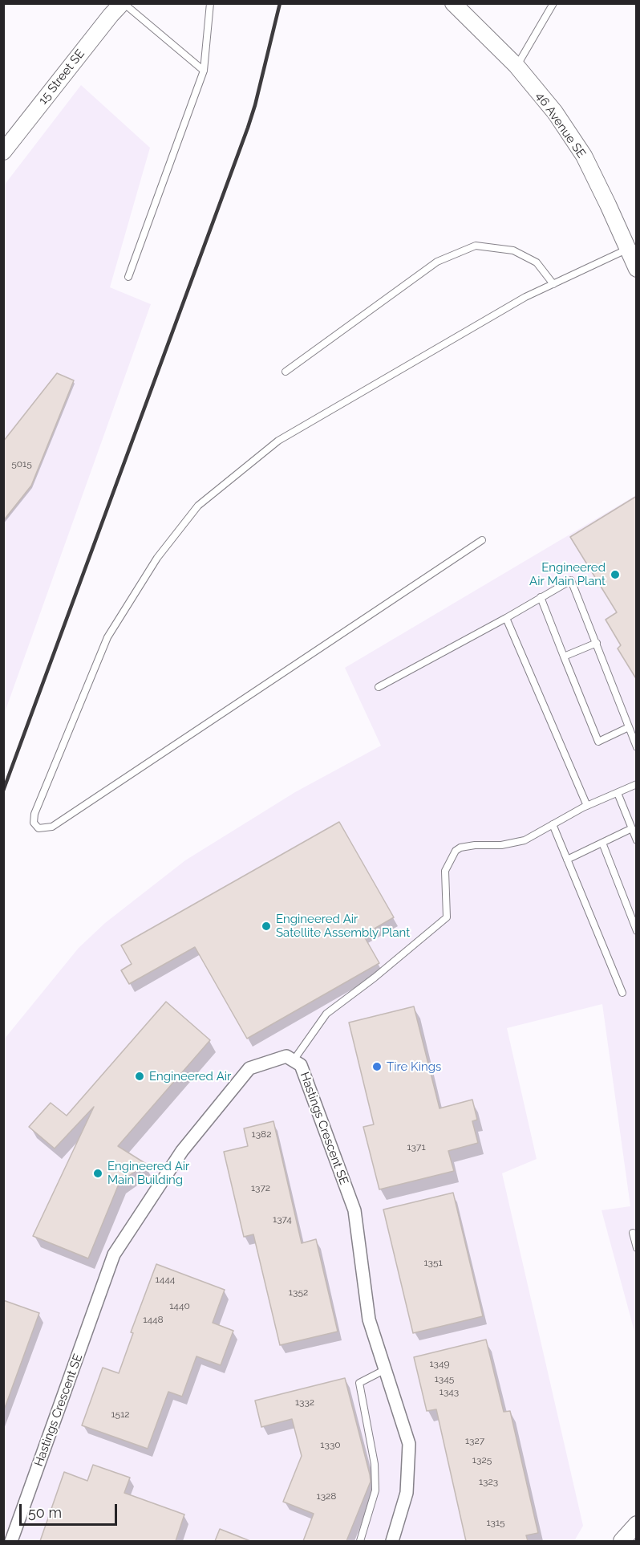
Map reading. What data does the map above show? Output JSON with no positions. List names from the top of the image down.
{
  "streets": {
    "street": ["15 Street SE", "46 Avenue SE", "Hastings Crescent SE"]
  },
  "places": [
    "Engineered Air Main Plant",
    "Engineered Air Satellite Assembly Plant",
    "Tire Kings",
    "Engineered Air",
    "Engineered Air Main Building"
  ],
  "house_numbers": [
    "5015",
    "1382",
    "1371",
    "1372",
    "1374",
    "1351",
    "1444",
    "1352",
    "1440",
    "1448",
    "1349",
    "1345",
    "1343",
    "1332",
    "1512",
    "1327",
    "1330",
    "1325",
    "1323",
    "1328",
    "1315"
  ],
  "scale_bar": "50 m"
}
